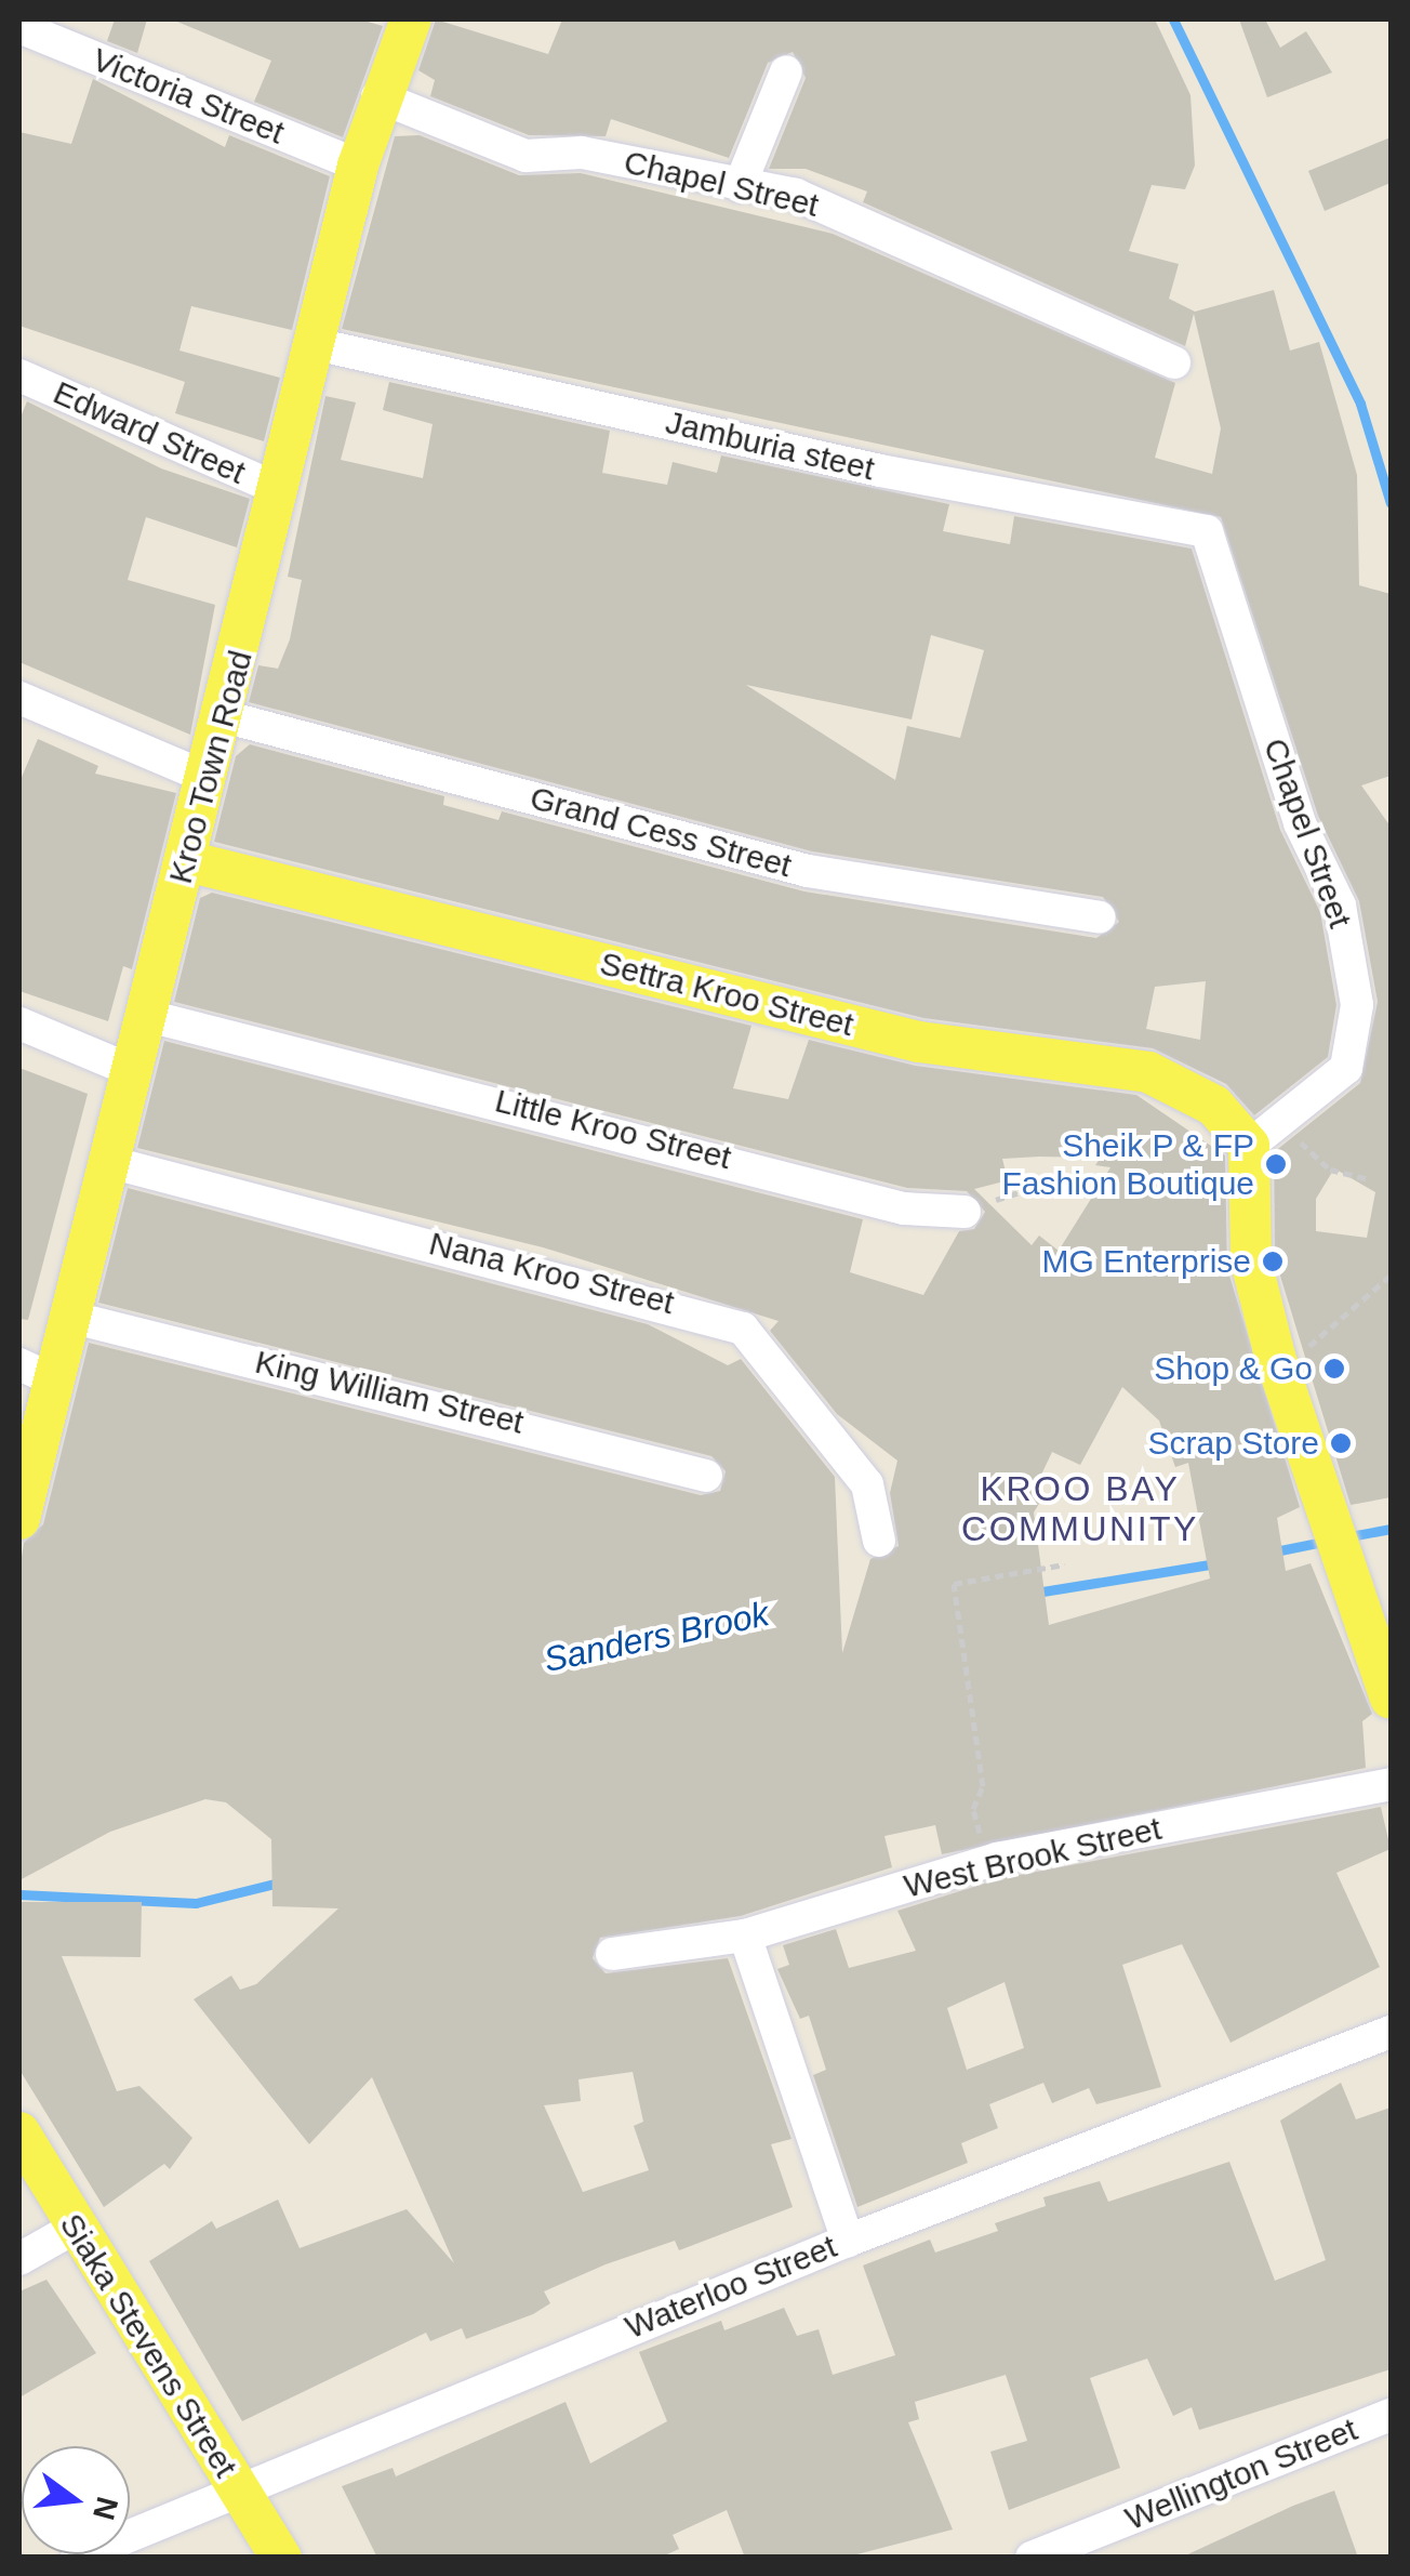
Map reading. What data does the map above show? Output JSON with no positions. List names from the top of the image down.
{
  "streets": {
    "main road": ["Kroo Town Road", "Settra Kroo Street", "Siaka Stevens Street"],
    "street": [
      "Victoria Street",
      "Chapel Street",
      "Edward Street",
      "Jamburia steet",
      "Grand Cess Street",
      "Little Kroo Street",
      "Nana Kroo Street",
      "King William Street",
      "West Brook Street",
      "Waterloo Street",
      "Wellington Street"
    ]
  },
  "crossings": [
    ["Victoria Street", "Kroo Town Road"],
    ["Chapel Street", "Jamburia steet"],
    ["Chapel Street", "Kroo Town Road"],
    ["Chapel Street", "Settra Kroo Street"],
    ["Edward Street", "Kroo Town Road"],
    ["Jamburia steet", "Kroo Town Road"],
    ["Kroo Town Road", "Grand Cess Street"],
    ["Kroo Town Road", "Settra Kroo Street"],
    ["Kroo Town Road", "Little Kroo Street"],
    ["Kroo Town Road", "Nana Kroo Street"],
    ["Kroo Town Road", "King William Street"],
    ["Waterloo Street", "Siaka Stevens Street"]
  ],
  "districts": ["KROO BAY COMMUNITY"],
  "water": ["Sanders Brook"],
  "places": [
    "Sheik P & FP Fashion Boutique",
    "MG Enterprise",
    "Shop & Go",
    "Scrap Store"
  ],
  "north": "right"
}
